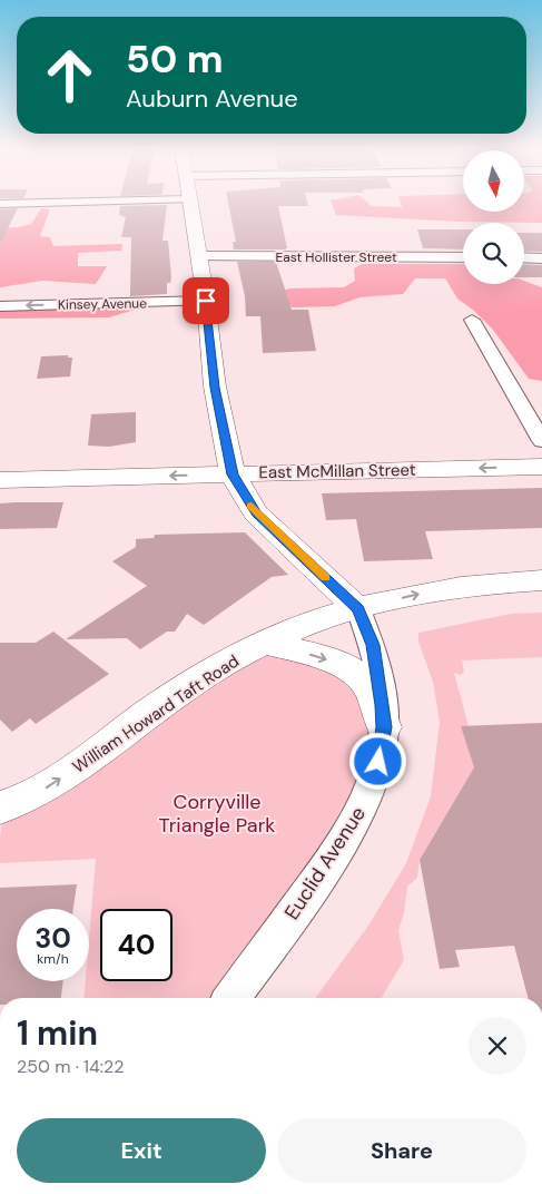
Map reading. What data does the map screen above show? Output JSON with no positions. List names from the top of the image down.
{
  "streets": {
    "main road": ["East McMillan Street", "William Howard Taft Road"],
    "street": ["East Hollister Street", "Kinsey Avenue", "Euclid Avenue"]
  },
  "crossings": [
    ["William Howard Taft Road", "Euclid Avenue"]
  ],
  "one_way": ["East McMillan Street", "William Howard Taft Road"],
  "parks": ["Corryville Triangle Park"],
  "north": "bottom",
  "page": {
    "turn": ["50 m", "Auburn Avenue"],
    "speed": "30 km/h",
    "limit": "40",
    "heading": ["1 min", "250 m · 14:22"],
    "buttons": ["Exit", "Share"]
  }
}
